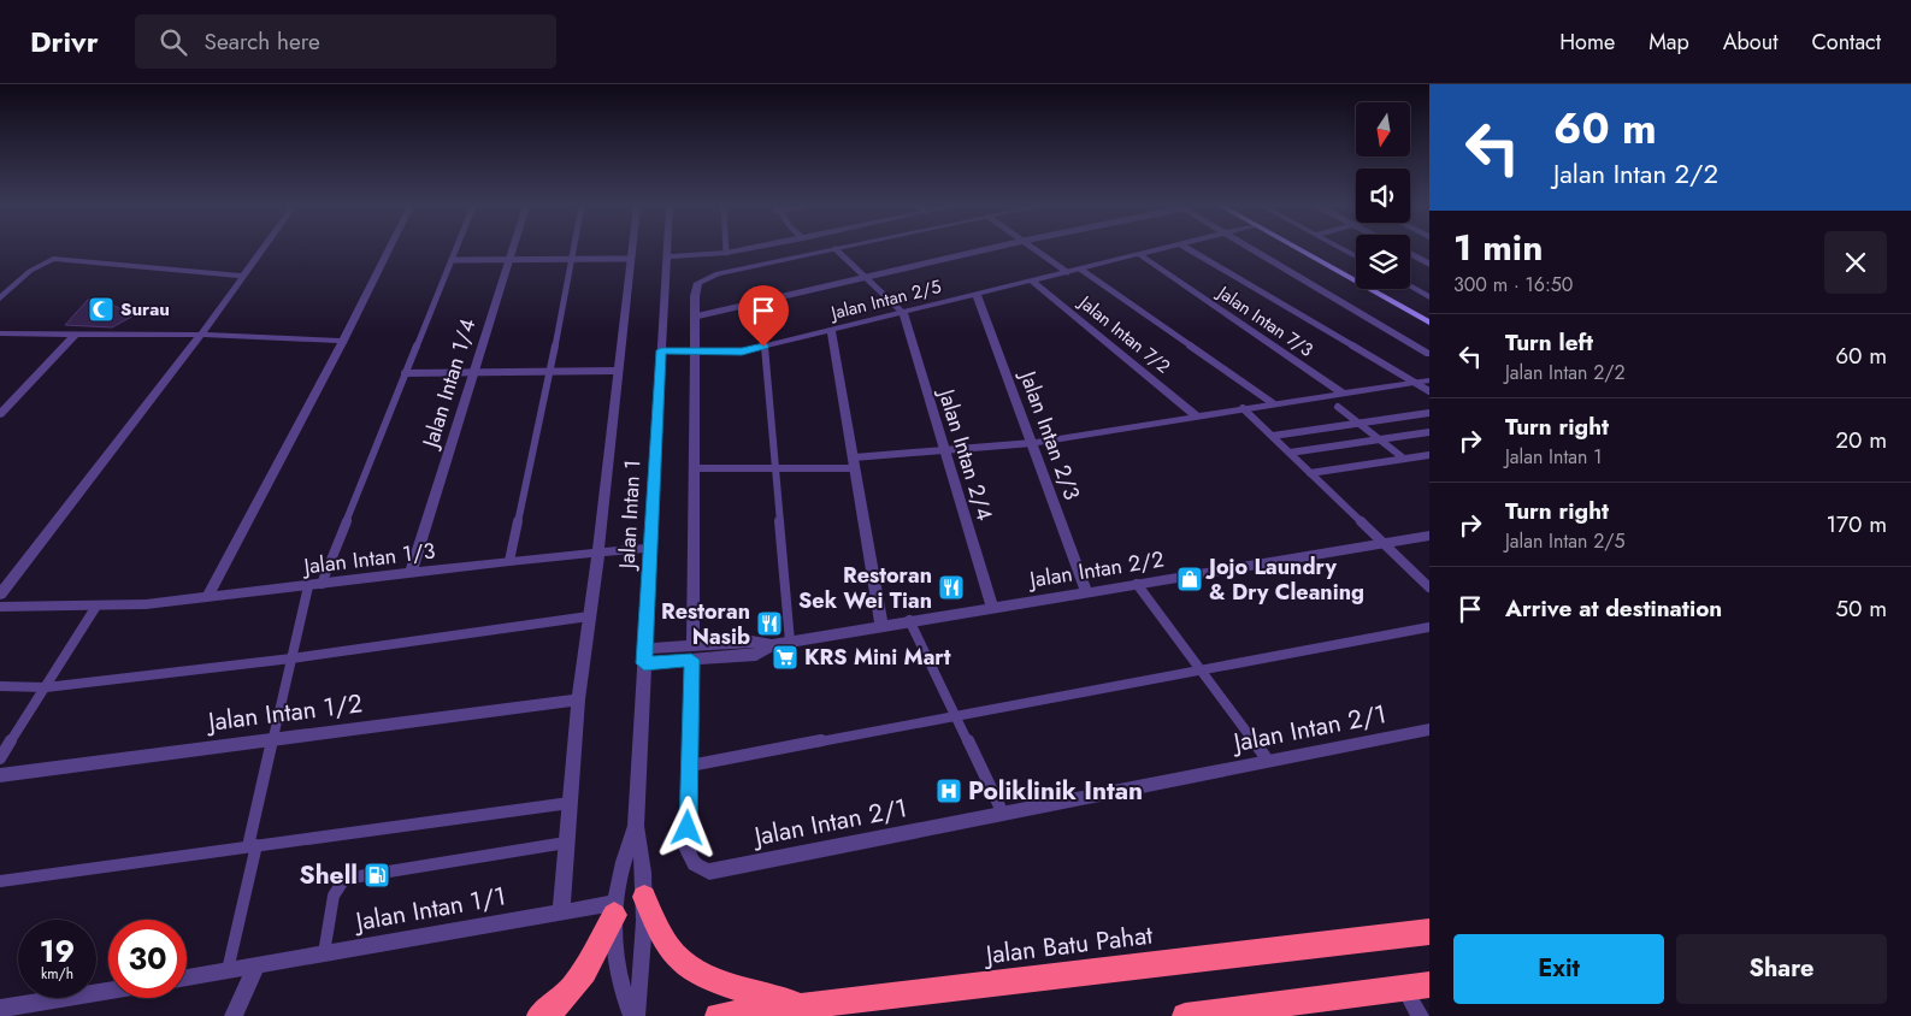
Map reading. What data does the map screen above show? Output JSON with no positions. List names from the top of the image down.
{
  "streets": {
    "highway": ["Jalan Batu Pahat"],
    "street": [
      "Jalan Intan 2/5",
      "Jalan Intan 7/3",
      "Jalan Intan 7/2",
      "Jalan Intan 1/4",
      "Jalan Intan 2/3",
      "Jalan Intan 2/4",
      "Jalan Intan 1",
      "Jalan Intan 1/3",
      "Jalan Intan 2/2",
      "Jalan Intan 1/2",
      "Jalan Intan 2/1",
      "Jalan Intan 1/1"
    ]
  },
  "crossings": [
    ["Jalan Intan 2/5", "Jalan Intan 7/3"],
    ["Jalan Intan 2/5", "Jalan Intan 7/2"],
    ["Jalan Intan 2/5", "Jalan Intan 2/3"],
    ["Jalan Intan 2/5", "Jalan Intan 2/4"],
    ["Jalan Intan 2/5", "Jalan Intan 1"],
    ["Jalan Intan 1/4", "Jalan Intan 1/3"],
    ["Jalan Intan 2/3", "Jalan Intan 2/2"],
    ["Jalan Intan 2/4", "Jalan Intan 2/2"],
    ["Jalan Intan 1", "Jalan Intan 1/3"],
    ["Jalan Intan 1", "Jalan Intan 2/2"],
    ["Jalan Intan 1", "Jalan Intan 1/2"],
    ["Jalan Intan 1", "Jalan Intan 1/1"],
    ["Jalan Intan 2/2", "Jalan Intan 2/1"]
  ],
  "places": {
    "mosque": ["Surau"],
    "shop": ["Jojo Laundry & Dry Cleaning"],
    "restaurant": ["Restoran Sek Wei Tian", "Restoran Nasib"],
    "supermarket": ["KRS Mini Mart"],
    "hospital": ["Poliklinik Intan"],
    "fuel station": ["Shell"]
  },
  "north": "bottom",
  "page": {
    "header": "Drivr",
    "search": "Search here",
    "nav": [
      "Home",
      "Map",
      "About",
      "Contact"
    ],
    "turn": ["60 m", "Jalan Intan 2/2"],
    "heading": ["1 min", "300 m · 16:50"],
    "list": [
      {
        "name": "Turn left",
        "note": "Jalan Intan 2/2",
        "value": "60 m"
      },
      {
        "name": "Turn right",
        "note": "Jalan Intan 1",
        "value": "20 m"
      },
      {
        "name": "Turn right",
        "note": "Jalan Intan 2/5",
        "value": "170 m"
      },
      {
        "name": "Arrive at destination",
        "value": "50 m"
      }
    ],
    "speed": "19 km/h",
    "limit": "30",
    "buttons": ["Exit", "Share"]
  }
}
